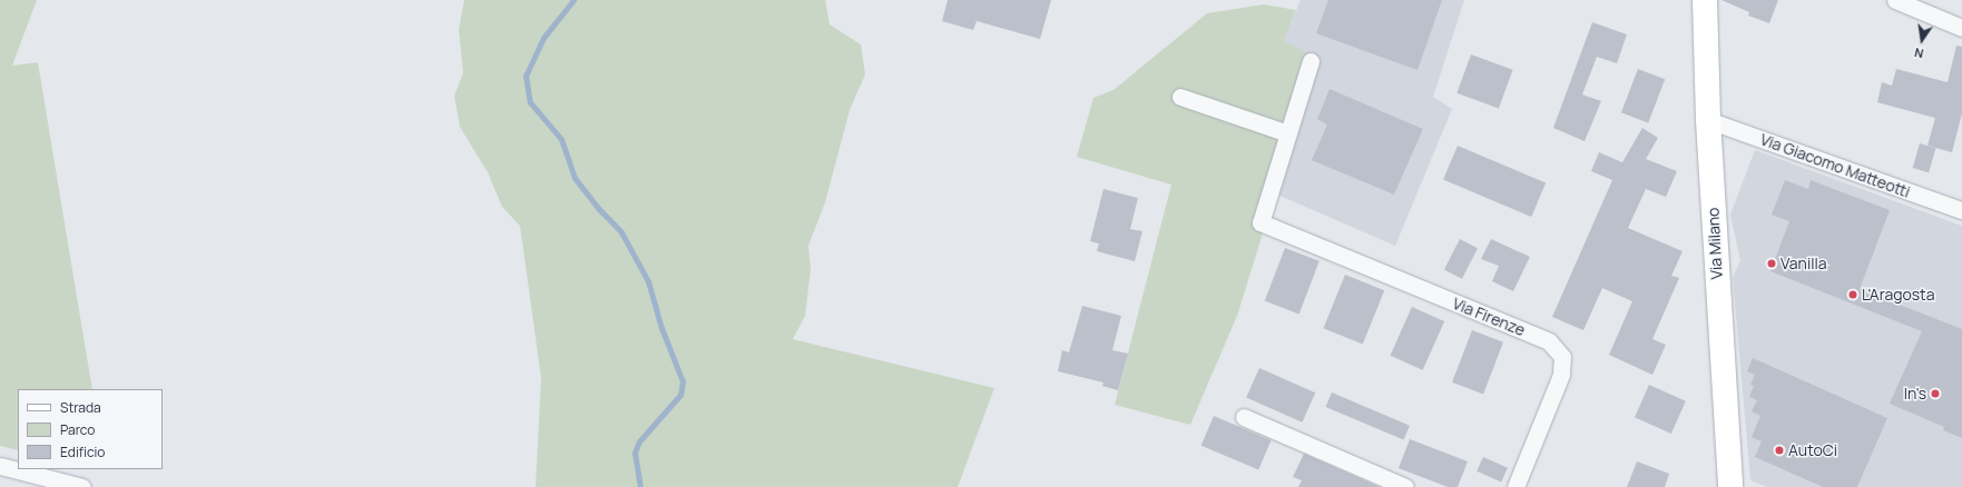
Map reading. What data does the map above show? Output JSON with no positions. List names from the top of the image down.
{
  "streets": {
    "street": ["Via Giacomo Matteotti", "Via Milano", "Via Firenze"]
  },
  "crossings": [
    ["Via Giacomo Matteotti", "Via Milano"]
  ],
  "places": [
    "Vanilla",
    "L'Aragosta",
    "In's",
    "AutoCi"
  ],
  "legend": ["Strada", "Parco", "Edificio"],
  "north": "bottom"
}
